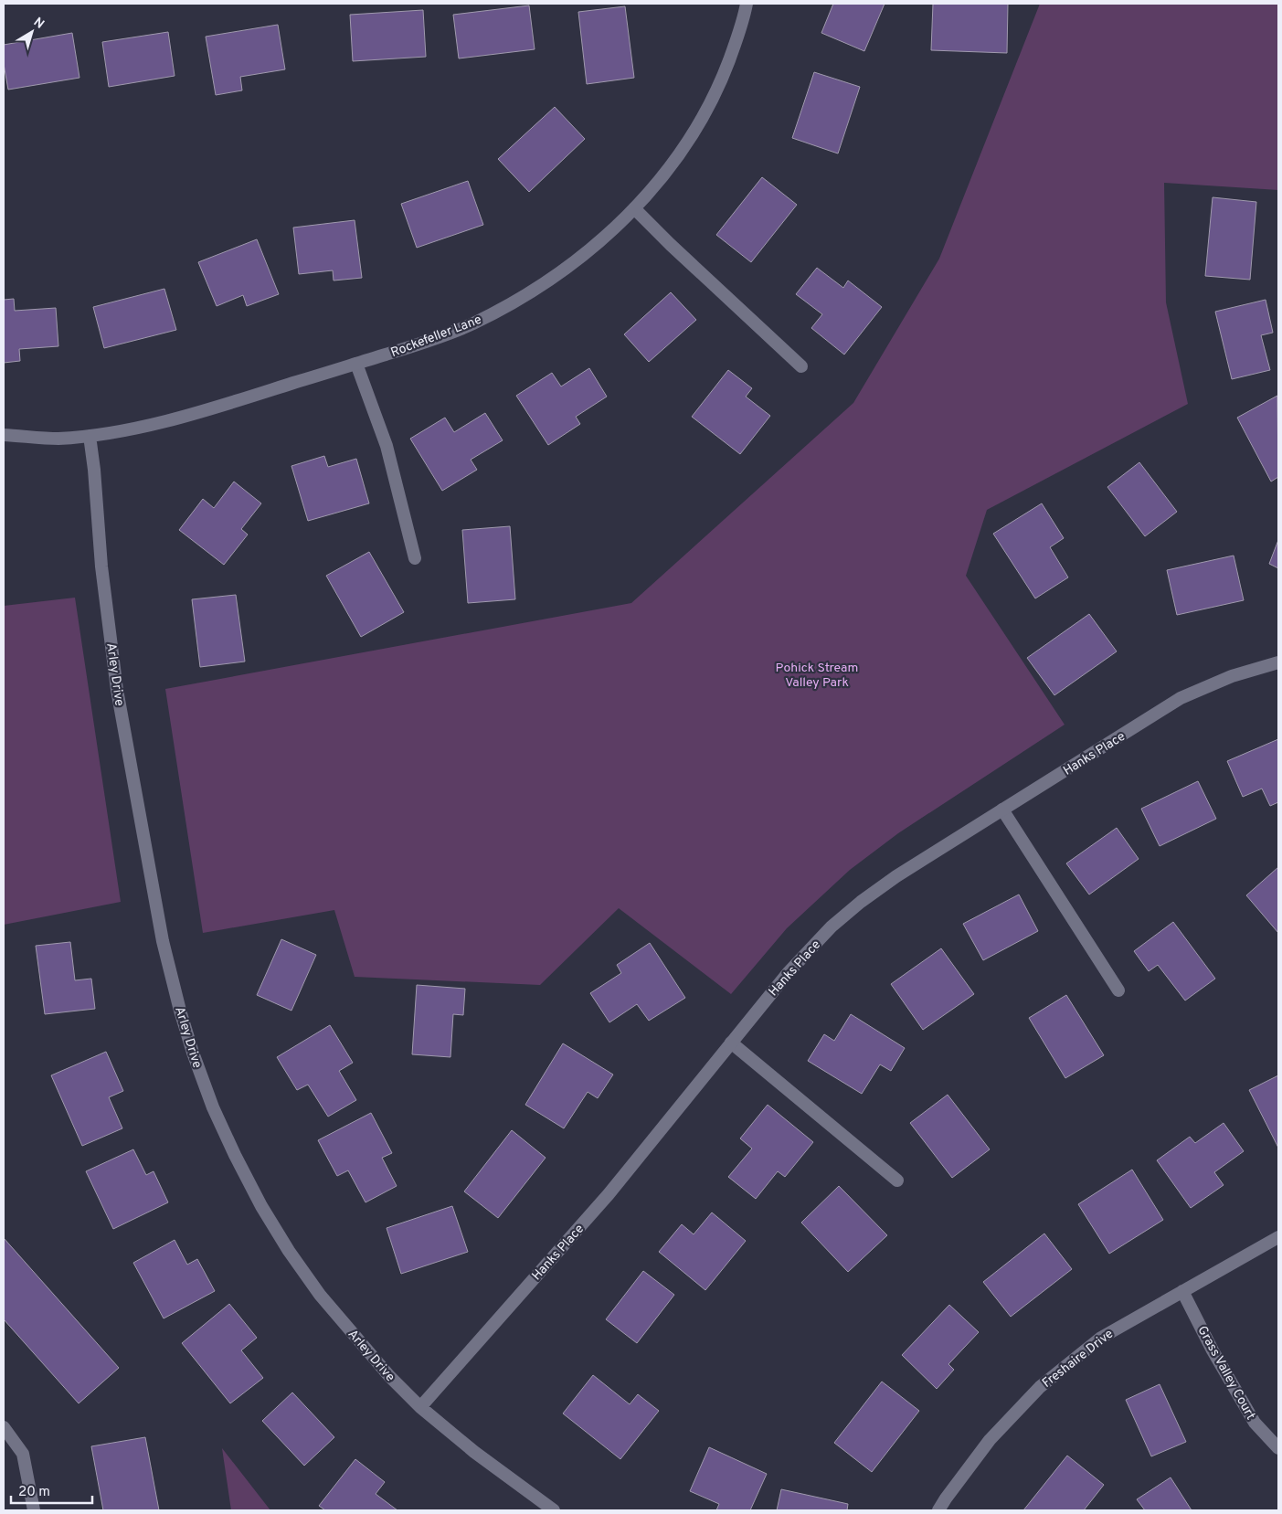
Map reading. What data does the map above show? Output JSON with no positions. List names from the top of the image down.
{
  "streets": {
    "street": [
      "Rockefeller Lane",
      "Arley Drive",
      "Hanks Place",
      "Freshaire Drive",
      "Grass Valley Court"
    ]
  },
  "crossings": [
    ["Rockefeller Lane", "Arley Drive"],
    ["Arley Drive", "Hanks Place"],
    ["Freshaire Drive", "Grass Valley Court"]
  ],
  "parks": ["Pohick Stream Valley Park"],
  "scale_bar": "20 m",
  "north": "top right"
}
